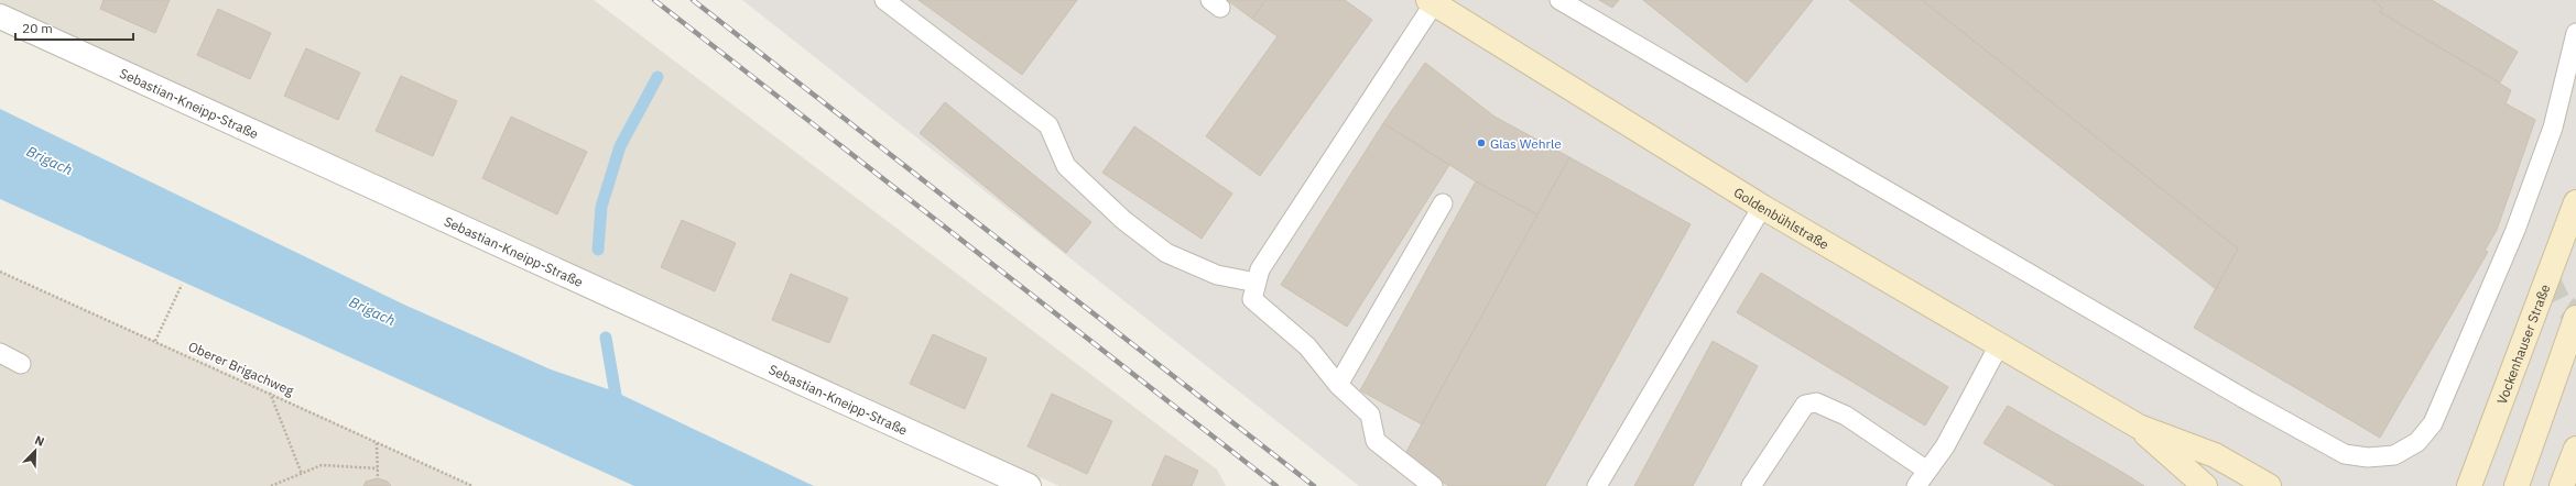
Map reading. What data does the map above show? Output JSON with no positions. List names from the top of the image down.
{
  "streets": {
    "street": ["Sebastian-Kneipp-Straße", "Goldenbühlstraße", "Vockenhauser Straße"],
    "path": ["Oberer Brigachweg"]
  },
  "water": ["Brigach"],
  "places": ["Glas Wehrle"],
  "scale_bar": "20 m",
  "north": "top right"
}
